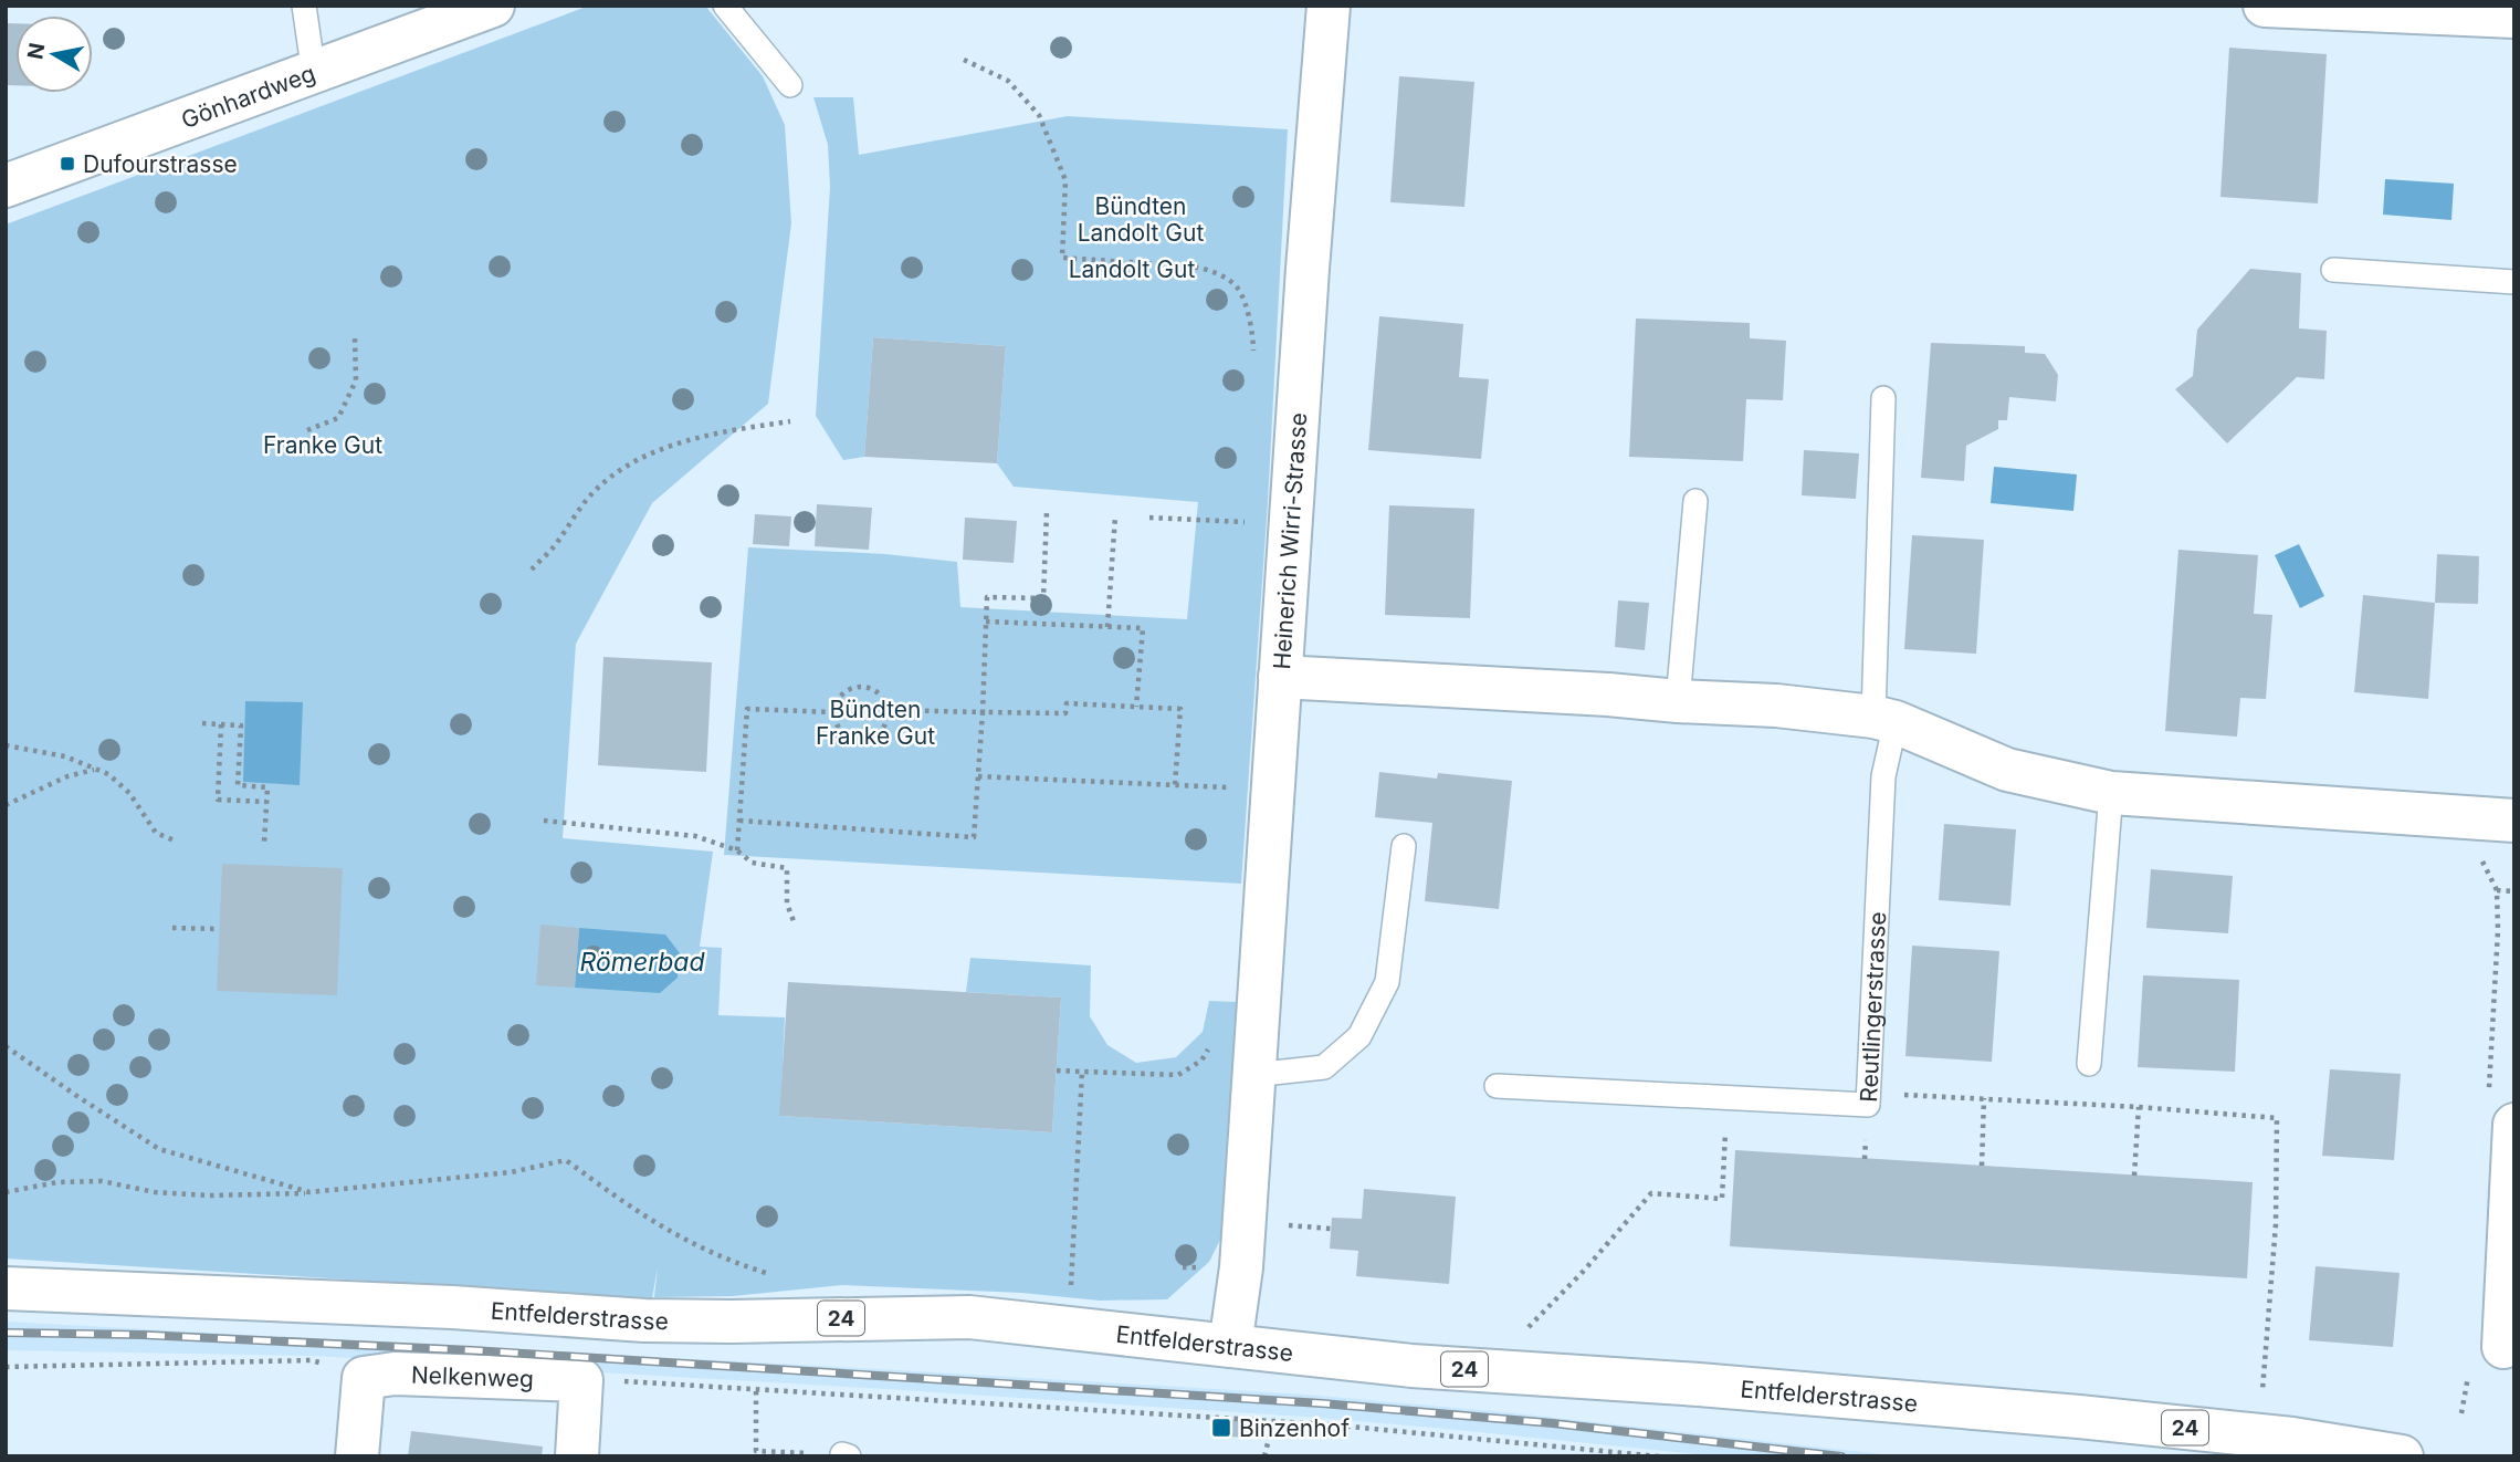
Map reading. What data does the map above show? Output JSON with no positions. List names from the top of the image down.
{
  "streets": {
    "street": [
      "Gönhardweg",
      "Heinerich Wirri-Strasse",
      "Entfelderstrasse",
      "24",
      "Nelkenweg"
    ],
    "lane": ["Reutlingerstrasse"]
  },
  "crossings": [
    ["Heinerich Wirri-Strasse", "Entfelderstrasse"]
  ],
  "water": ["Römerbad"],
  "parks": [
    "Bündten Landolt Gut",
    "Landolt Gut",
    "Franke Gut",
    "Bündten Franke Gut"
  ],
  "places": {
    "transit": ["Dufourstrasse", "Binzenhof"]
  },
  "north": "left"
}
